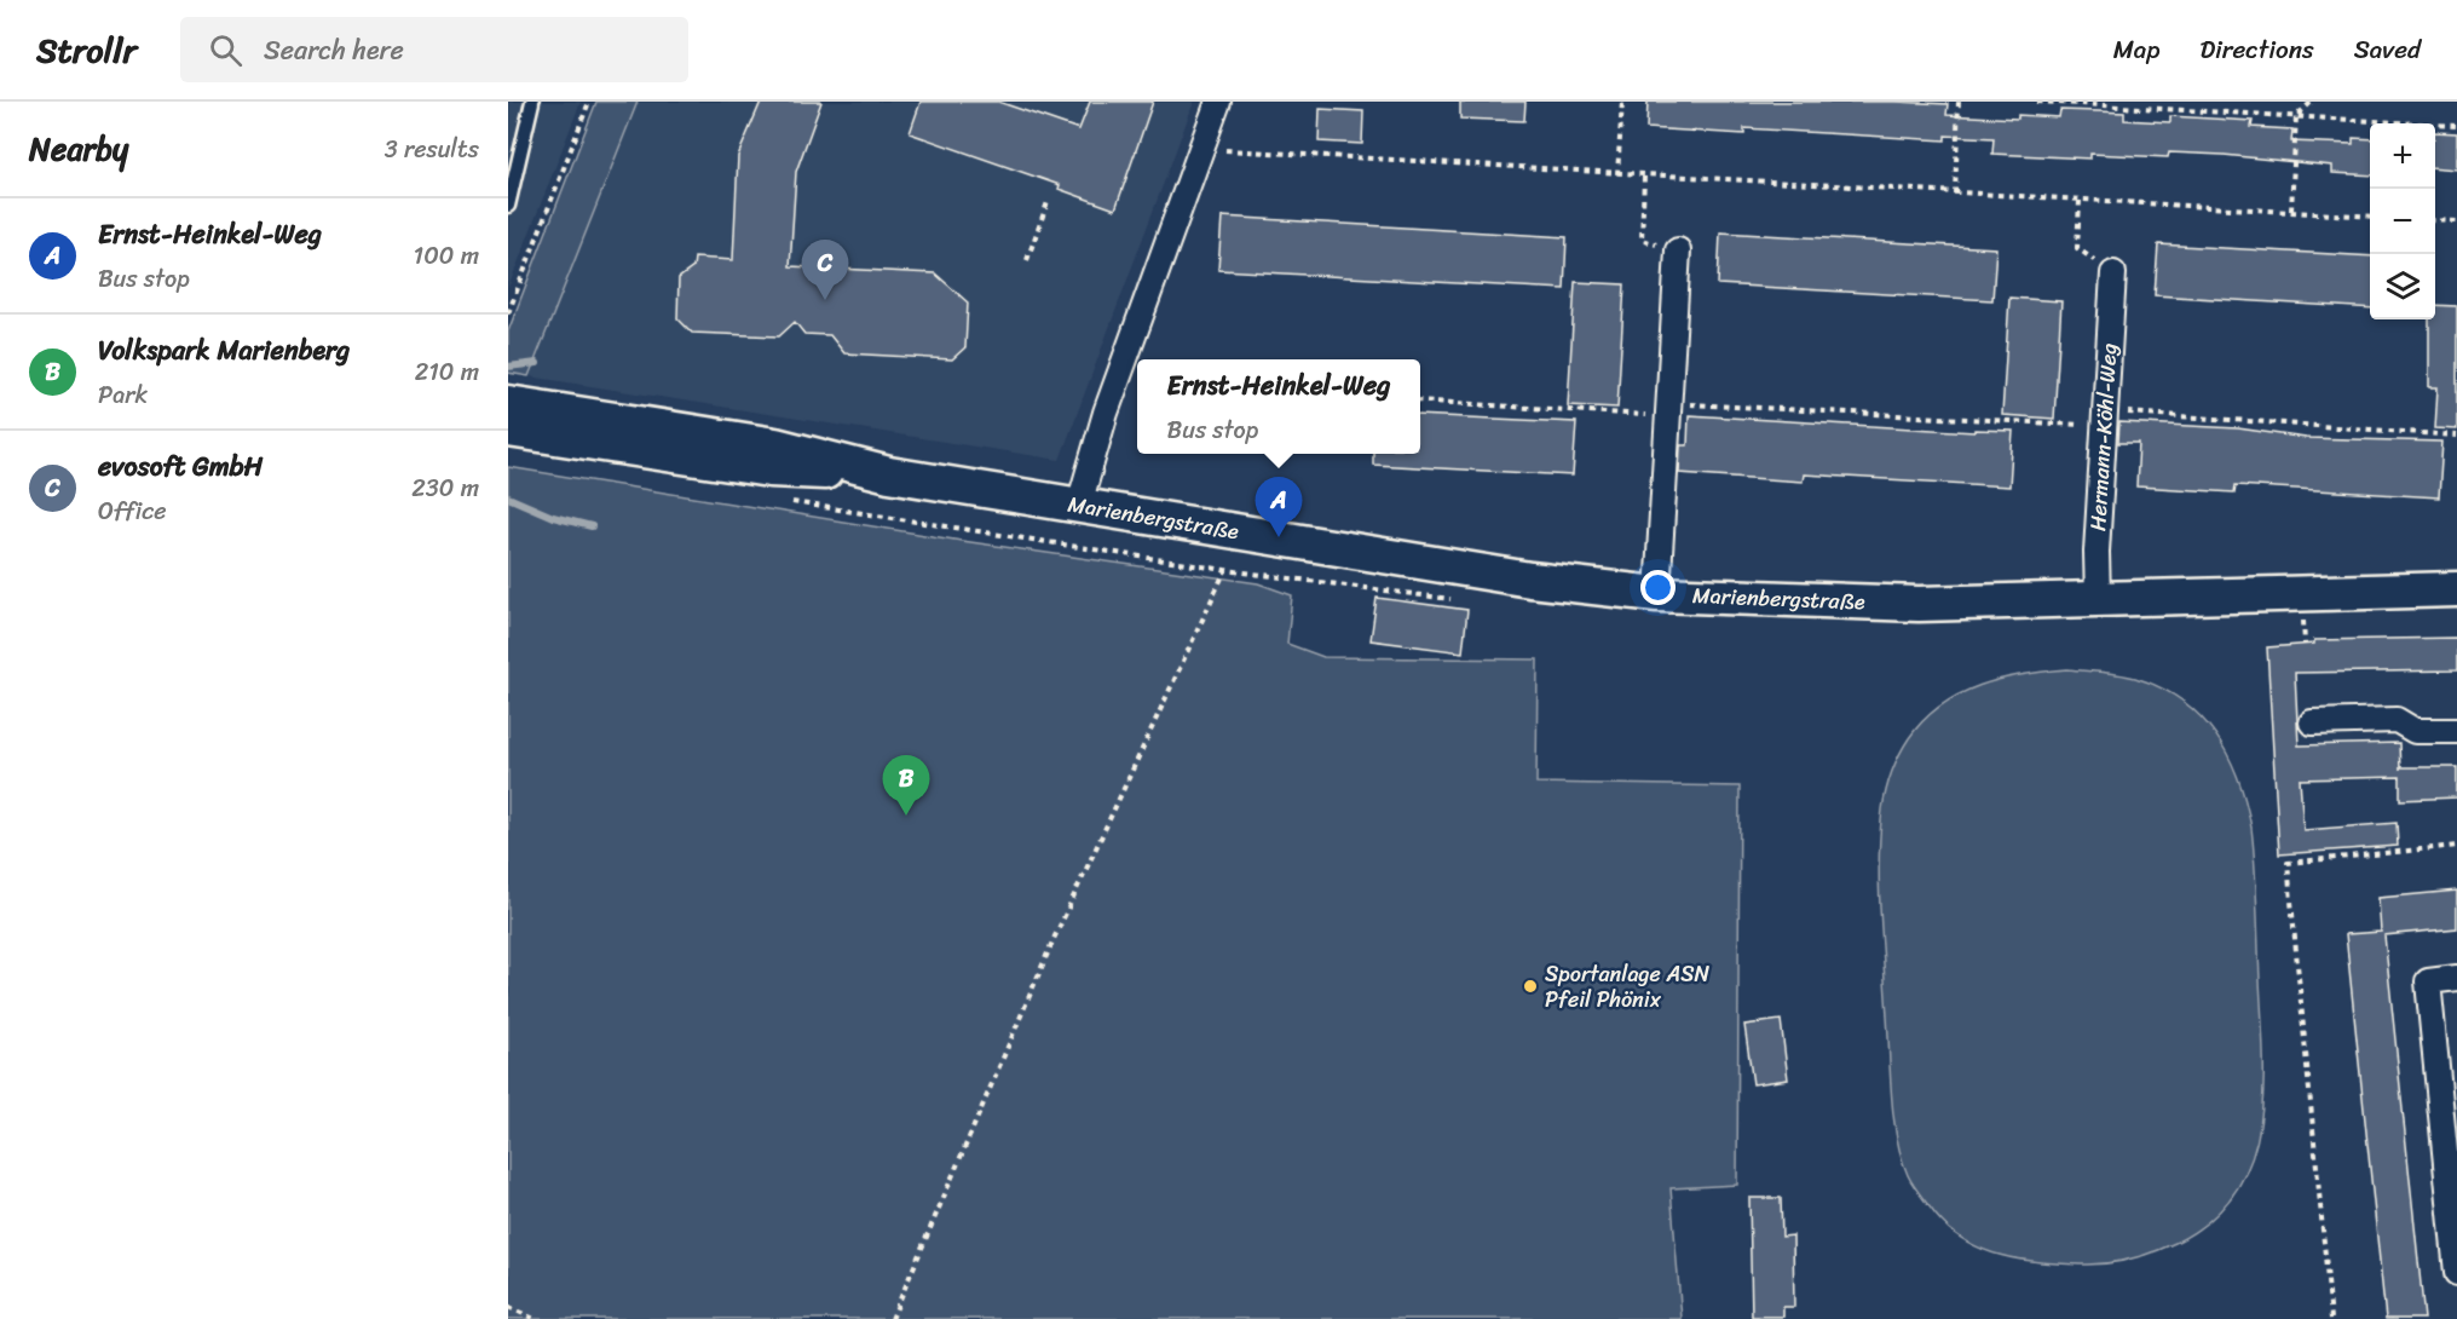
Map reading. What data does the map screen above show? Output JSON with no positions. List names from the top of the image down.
{
  "streets": {
    "main road": ["Marienbergstraße"],
    "street": ["Hermann-Köhl-Weg"]
  },
  "crossings": [
    ["Hermann-Köhl-Weg", "Marienbergstraße"]
  ],
  "places": ["Sportanlage ASN Pfeil Phönix"],
  "page": {
    "header": "Strollr",
    "search": "Search here",
    "nav": ["Map", "Directions", "Saved"],
    "heading": ["Nearby", "3 results"],
    "map_buttons": ["+", "−"],
    "list": [
      {
        "mark": "A",
        "name": "Ernst-Heinkel-Weg",
        "note": "Bus stop",
        "value": "100 m"
      },
      {
        "mark": "B",
        "name": "Volkspark Marienberg",
        "note": "Park",
        "value": "210 m"
      },
      {
        "mark": "C",
        "name": "evosoft GmbH",
        "note": "Office",
        "value": "230 m"
      }
    ],
    "pins": ["C", "A", "B"],
    "popup": ["Ernst-Heinkel-Weg", "Bus stop"]
  }
}
